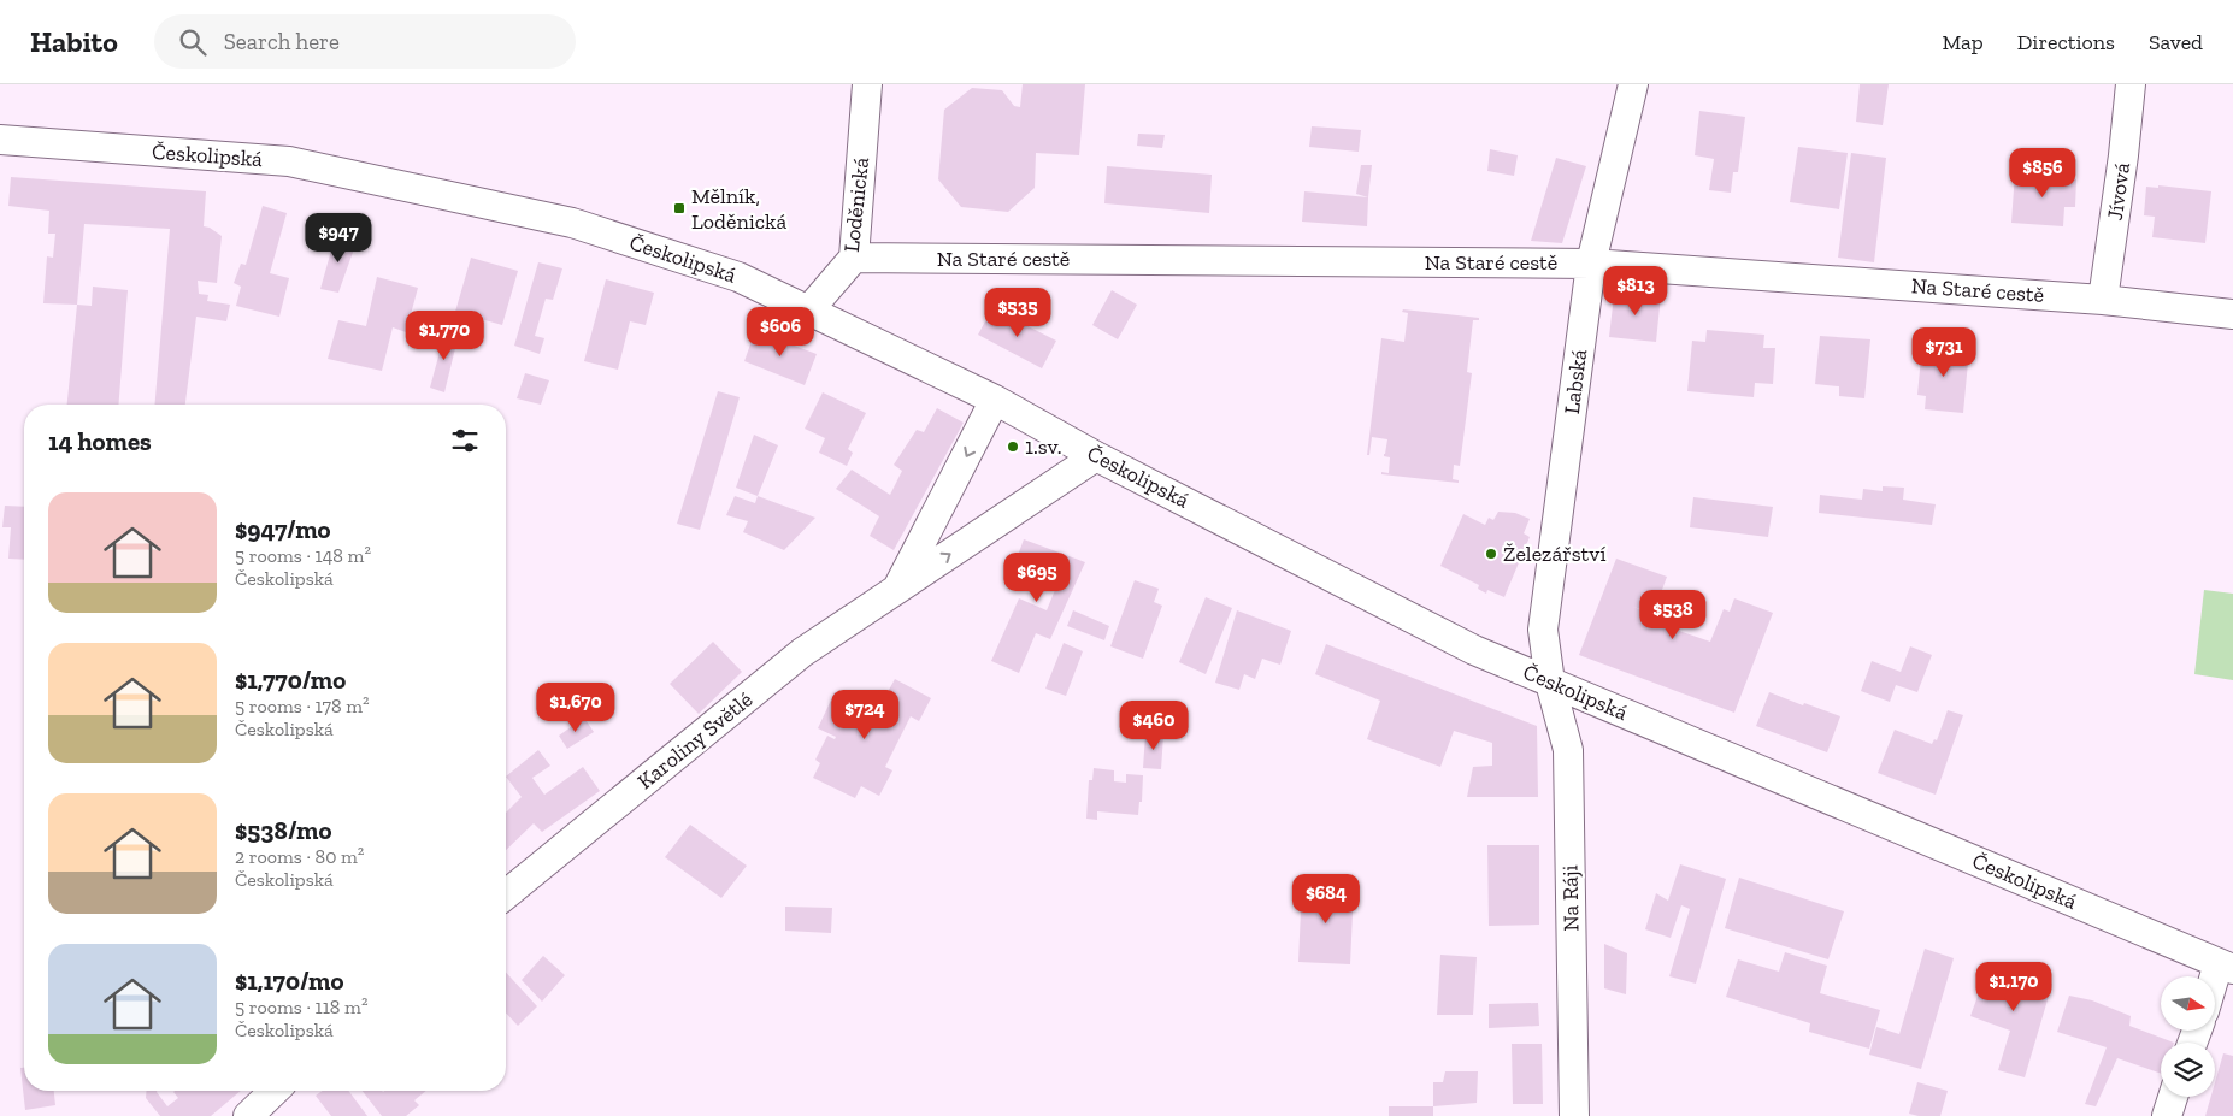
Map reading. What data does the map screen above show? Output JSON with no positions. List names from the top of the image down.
{
  "streets": {
    "street": [
      "Českolipská",
      "Jívová",
      "Loděnická",
      "Na Staré cestě",
      "Labská",
      "Karoliny Světlé",
      "Na Ráji"
    ]
  },
  "crossings": [
    ["Českolipská", "Loděnická"],
    ["Českolipská", "Labská"],
    ["Českolipská", "Karoliny Světlé"],
    ["Českolipská", "Na Ráji"],
    ["Jívová", "Na Staré cestě"],
    ["Loděnická", "Na Staré cestě"],
    ["Na Staré cestě", "Labská"],
    ["Labská", "Na Ráji"]
  ],
  "places": {
    "transit": ["Mělník, Loděnická"],
    "other": ["1.sv.", "Železářství"]
  },
  "north": "right",
  "page": {
    "header": "Habito",
    "search": "Search here",
    "nav": ["Map", "Directions", "Saved"],
    "price": [
      "$856",
      "$947",
      "$813",
      "$535",
      "$606",
      "$1,770",
      "$731",
      "$695",
      "$538",
      "$1,670",
      "$724",
      "$460",
      "$684",
      "$1,170"
    ],
    "heading": "14 homes",
    "list": [
      {
        "name": "$947/mo",
        "note": "5 rooms · 148 m² · Českolipská"
      },
      {
        "name": "$1,770/mo",
        "note": "5 rooms · 178 m² · Českolipská"
      },
      {
        "name": "$538/mo",
        "note": "2 rooms · 80 m² · Českolipská"
      },
      {
        "name": "$1,170/mo",
        "note": "5 rooms · 118 m² · Českolipská"
      }
    ]
  }
}
